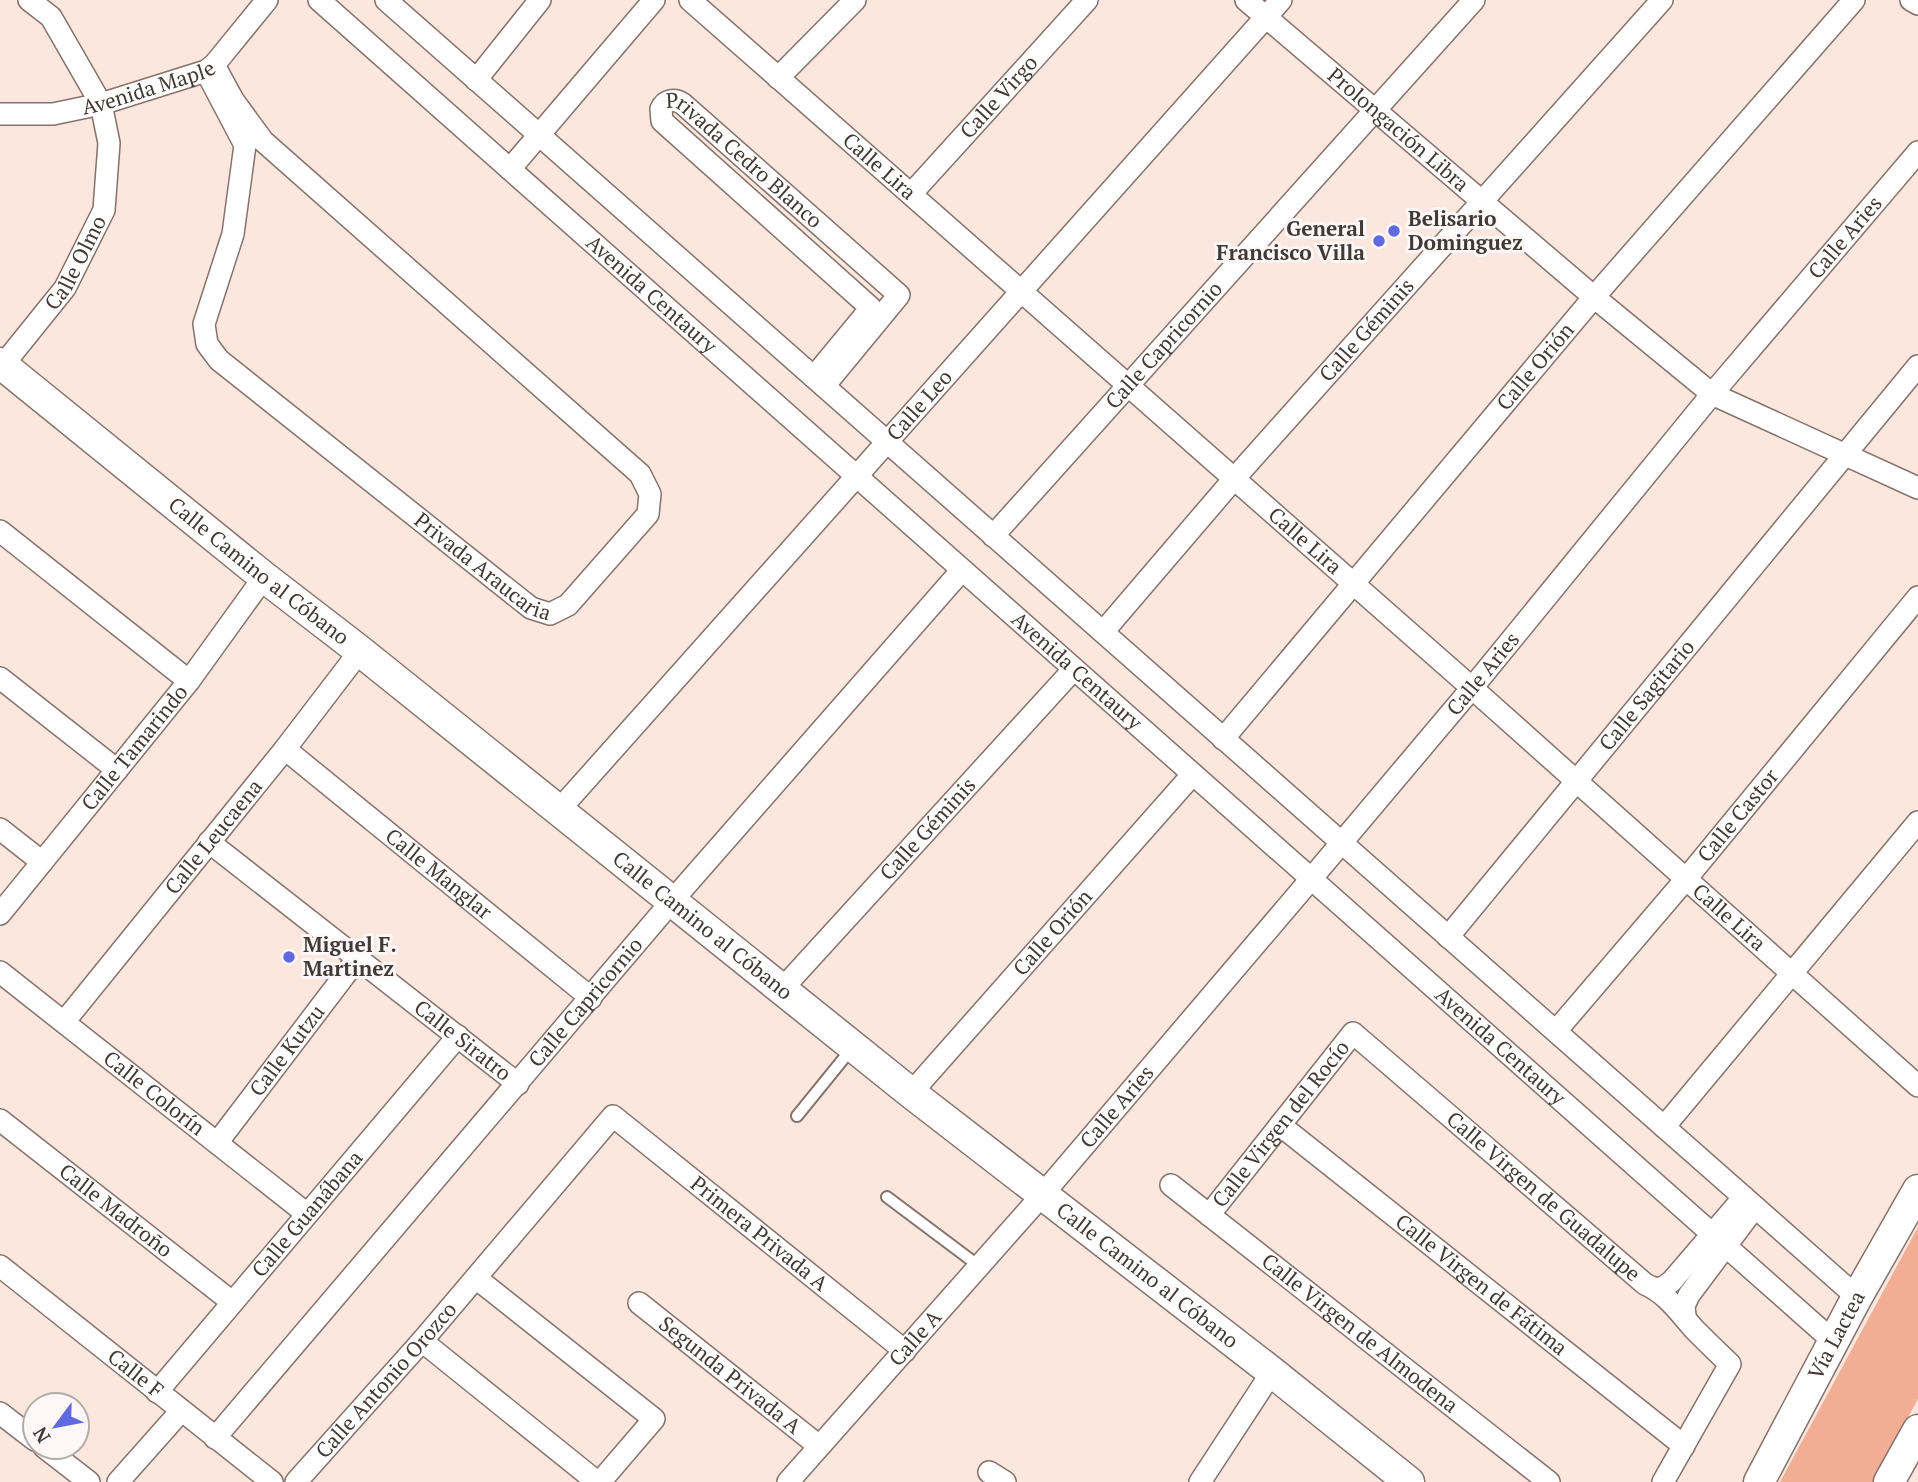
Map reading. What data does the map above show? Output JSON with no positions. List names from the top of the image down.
{
  "streets": {
    "street": [
      "Avenida Maple",
      "Calle Virgo",
      "Prolongación Libra",
      "Calle Lira",
      "Privada Cedro Blanco",
      "Calle Aries",
      "Calle Olmo",
      "Avenida Centaury",
      "Calle Géminis",
      "Calle Capricornio",
      "Calle Orión",
      "Calle Leo",
      "Privada Araucaria",
      "Calle Camino al Cóbano",
      "Calle Sagitario",
      "Calle Tamarindo",
      "Calle Castor",
      "Calle Leucaena",
      "Calle Manglar",
      "Calle Siratro",
      "Calle Kutzu",
      "Calle Colorín",
      "Calle Virgen del Rocío",
      "Calle Virgen de Guadalupe",
      "Calle Madroño",
      "Calle Guanábana",
      "Primera Privada A",
      "Calle Virgen de Fátima",
      "Calle Virgen de Almodena",
      "Vía Lactea",
      "Calle A",
      "Segunda Privada A",
      "Calle F",
      "Calle Antonio Orozco"
    ]
  },
  "crossings": [
    ["Avenida Maple", "Calle Olmo"],
    ["Avenida Maple", "Privada Araucaria"],
    ["Calle Virgo", "Calle Lira"],
    ["Prolongación Libra", "Calle Aries"],
    ["Prolongación Libra", "Calle Géminis"],
    ["Prolongación Libra", "Calle Capricornio"],
    ["Prolongación Libra", "Calle Orión"],
    ["Prolongación Libra", "Calle Leo"],
    ["Prolongación Libra", "Calle Sagitario"],
    ["Calle Lira", "Calle Aries"],
    ["Calle Lira", "Calle Géminis"],
    ["Calle Lira", "Calle Capricornio"],
    ["Calle Lira", "Calle Orión"],
    ["Calle Lira", "Calle Leo"],
    ["Calle Lira", "Calle Sagitario"],
    ["Calle Lira", "Calle Castor"],
    ["Calle Aries", "Avenida Centaury"],
    ["Calle Aries", "Calle Camino al Cóbano"],
    ["Calle Aries", "Calle A"],
    ["Calle Olmo", "Calle Camino al Cóbano"],
    ["Avenida Centaury", "Calle Géminis"],
    ["Avenida Centaury", "Calle Capricornio"],
    ["Avenida Centaury", "Calle Orión"],
    ["Avenida Centaury", "Calle Leo"],
    ["Avenida Centaury", "Vía Lactea"],
    ["Calle Géminis", "Calle Camino al Cóbano"],
    ["Calle Capricornio", "Calle Camino al Cóbano"],
    ["Calle Capricornio", "Calle Manglar"],
    ["Calle Capricornio", "Calle Siratro"],
    ["Calle Capricornio", "Calle F"],
    ["Calle Orión", "Calle Camino al Cóbano"],
    ["Calle Leo", "Calle Camino al Cóbano"],
    ["Calle Camino al Cóbano", "Calle Tamarindo"],
    ["Calle Camino al Cóbano", "Calle Leucaena"],
    ["Calle Camino al Cóbano", "Calle A"],
    ["Calle Leucaena", "Calle Manglar"],
    ["Calle Leucaena", "Calle Siratro"],
    ["Calle Leucaena", "Calle Colorín"],
    ["Calle Siratro", "Calle Kutzu"],
    ["Calle Siratro", "Calle Guanábana"],
    ["Calle Kutzu", "Calle Colorín"],
    ["Calle Colorín", "Calle Guanábana"],
    ["Calle Virgen del Rocío", "Calle Virgen de Guadalupe"],
    ["Calle Virgen del Rocío", "Calle Virgen de Fátima"],
    ["Calle Virgen del Rocío", "Calle Virgen de Almodena"],
    ["Calle Virgen de Guadalupe", "Calle Virgen de Fátima"],
    ["Calle Madroño", "Calle Guanábana"],
    ["Calle Guanábana", "Calle F"],
    ["Primera Privada A", "Calle A"],
    ["Primera Privada A", "Calle Antonio Orozco"],
    ["Calle A", "Segunda Privada A"]
  ],
  "places": ["Belisario Dominguez", "General Francisco Villa", "Miguel F. Martinez"],
  "north": "bottom left"
}
